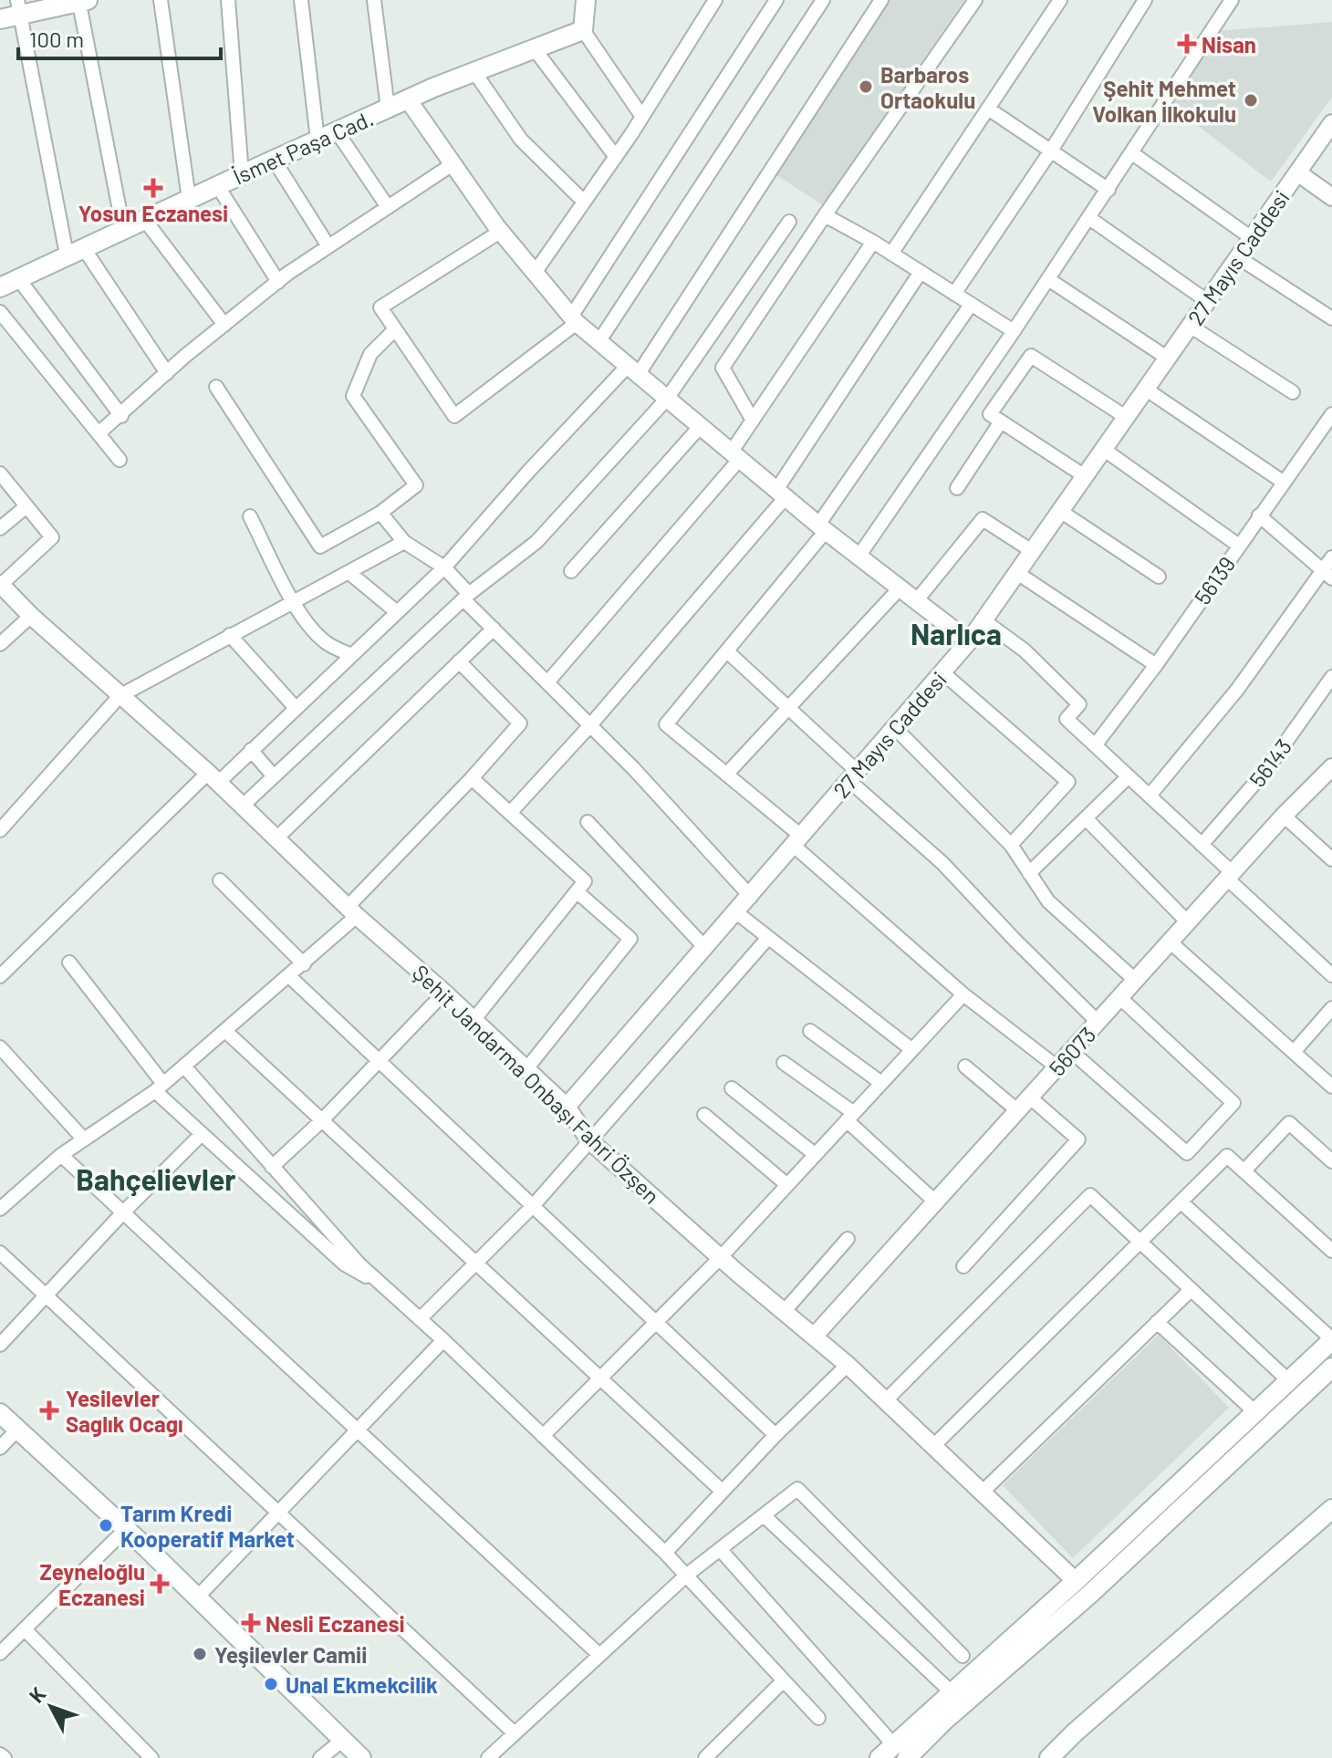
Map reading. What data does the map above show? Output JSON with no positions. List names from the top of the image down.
{
  "streets": {
    "main road": ["İsmet Paşa Cad."],
    "street": [
      "27 Mayıs Caddesi",
      "56139",
      "56143",
      "56073",
      "Şehit Jandarma Onbaşı Fahri Özşen"
    ]
  },
  "crossings": [
    ["27 Mayıs Caddesi", "Şehit Jandarma Onbaşı Fahri Özşen"],
    ["56073", "Şehit Jandarma Onbaşı Fahri Özşen"]
  ],
  "districts": ["Narlıca", "Bahçelievler"],
  "places": {
    "health": [
      "Nisan",
      "Yosun Eczanesi",
      "Yesilevler Saglık Ocagı",
      "Zeyneloğlu Eczanesi",
      "Nesli Eczanesi"
    ],
    "other": [
      "Barbaros Ortaokulu",
      "Şehit Mehmet Volkan İlkokulu",
      "Tarım Kredi Kooperatif Market",
      "Yeşilevler Camii",
      "Unal Ekmekcilik"
    ]
  },
  "scale_bar": "100 m",
  "north": "top left"
}
